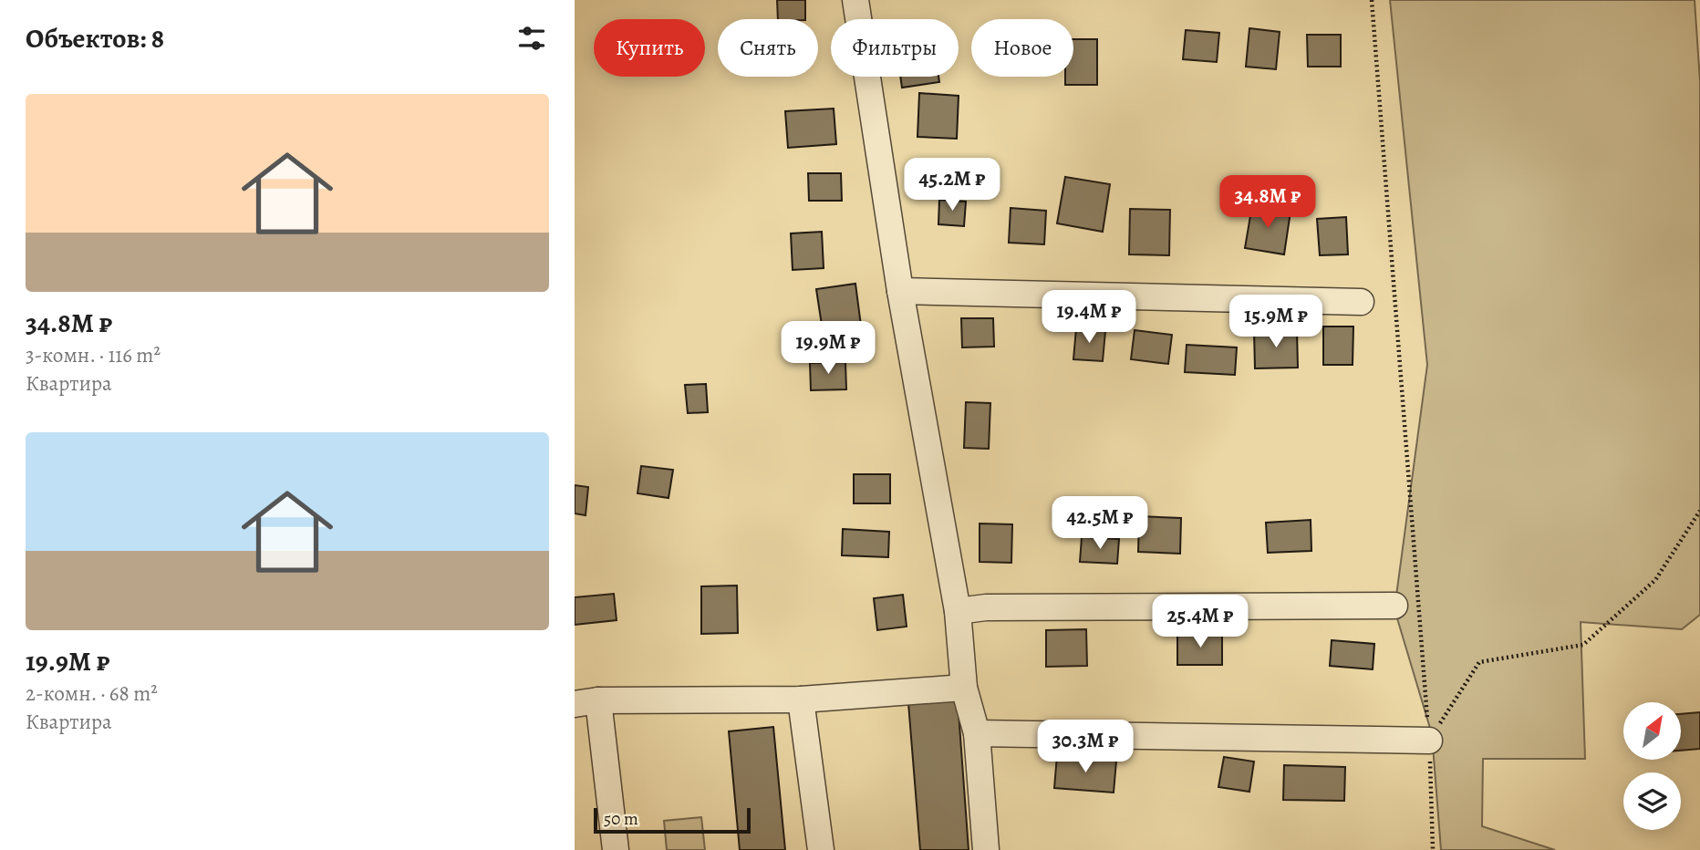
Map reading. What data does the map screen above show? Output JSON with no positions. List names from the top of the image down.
{
  "scale_bar": "50 m",
  "north": "top right",
  "page": {
    "heading": "Объектов: 8",
    "chip": [
      "Купить",
      "Снять",
      "Фильтры",
      "Новое"
    ],
    "list": [
      {
        "name": "34.8M ₽",
        "note": "3-комн. · 116 m² · Квартира"
      },
      {
        "name": "19.9M ₽",
        "note": "2-комн. · 68 m² · Квартира"
      }
    ],
    "price": [
      "45.2M ₽",
      "34.8M ₽",
      "19.4M ₽",
      "15.9M ₽",
      "19.9M ₽",
      "42.5M ₽",
      "25.4M ₽",
      "30.3M ₽"
    ],
    "scale": "50 m"
  }
}
